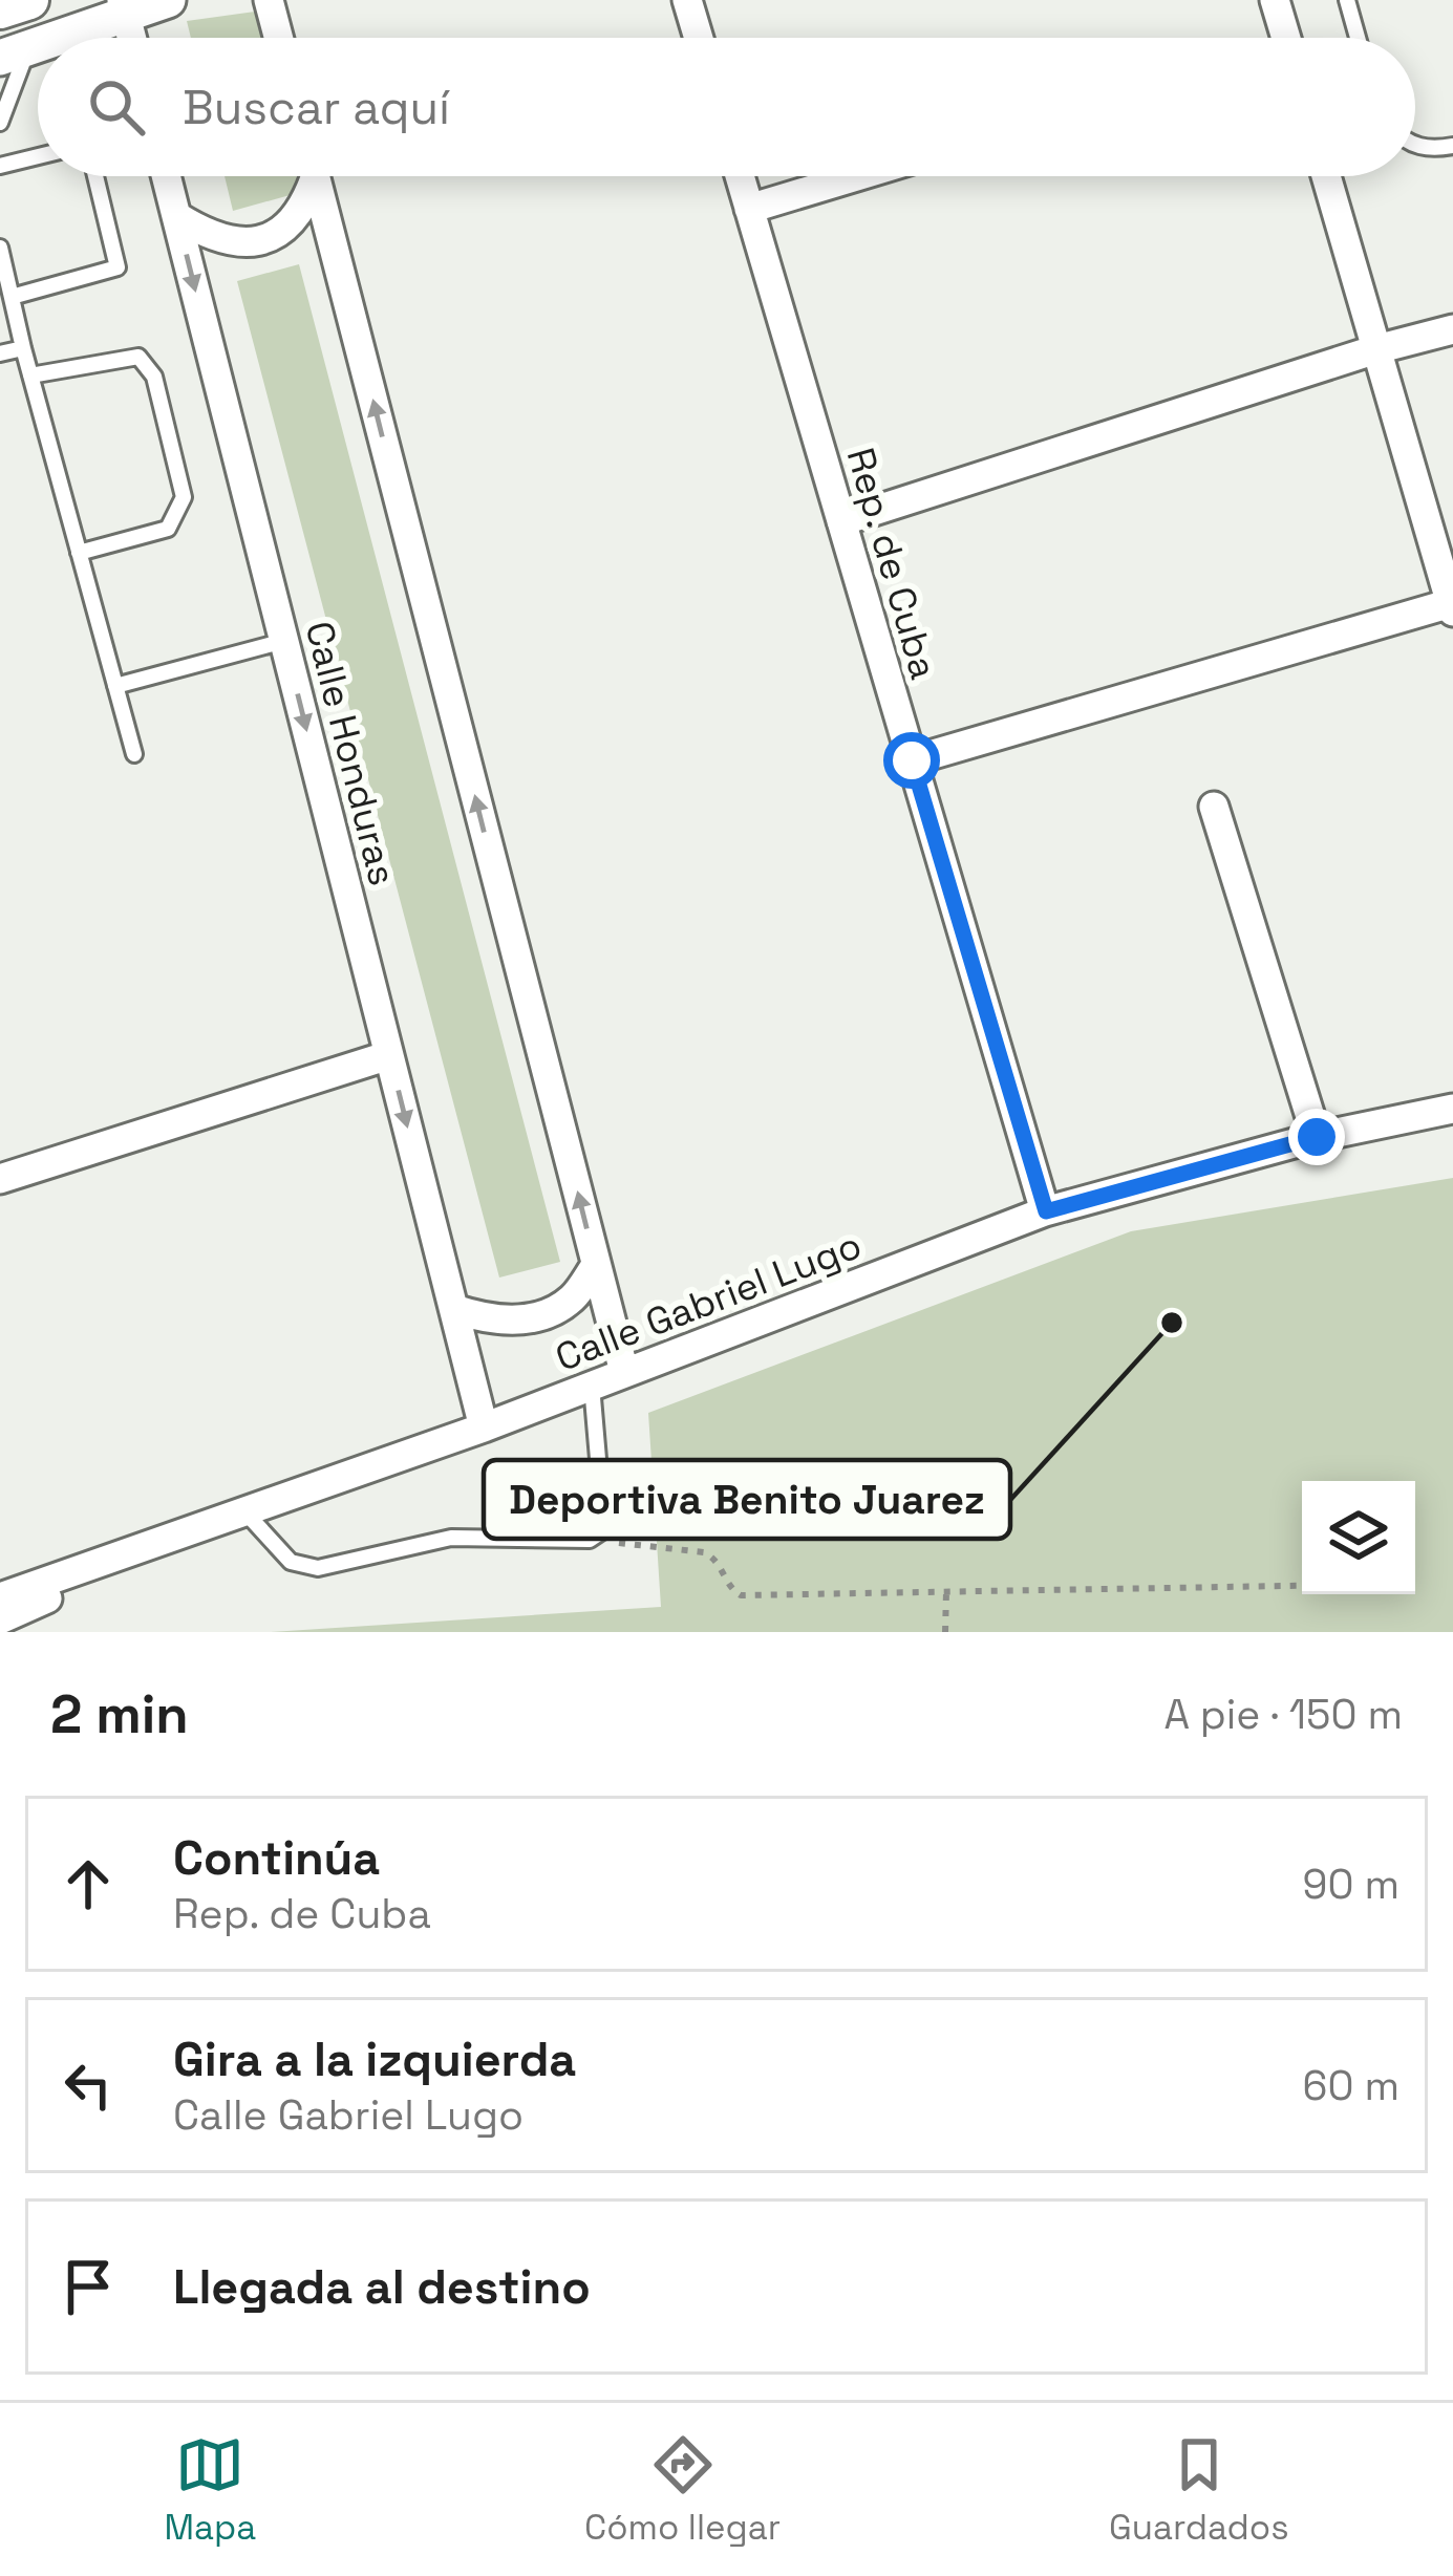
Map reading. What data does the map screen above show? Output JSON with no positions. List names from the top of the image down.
{
  "streets": {
    "street": ["Rep. de Cuba", "Calle Honduras", "Calle Gabriel Lugo"]
  },
  "crossings": [
    ["Rep. de Cuba", "Calle Gabriel Lugo"],
    ["Calle Honduras", "Calle Gabriel Lugo"]
  ],
  "places": ["Deportiva Benito Juarez"],
  "page": {
    "search": "Buscar aquí",
    "heading": ["2 min", "A pie · 150 m"],
    "list": [
      ["Continúa", "Rep. de Cuba", "90 m"],
      ["Gira a la izquierda", "Calle Gabriel Lugo", "60 m"],
      "Llegada al destino"
    ],
    "nav": ["Mapa", "Cómo llegar", "Guardados"]
  }
}
